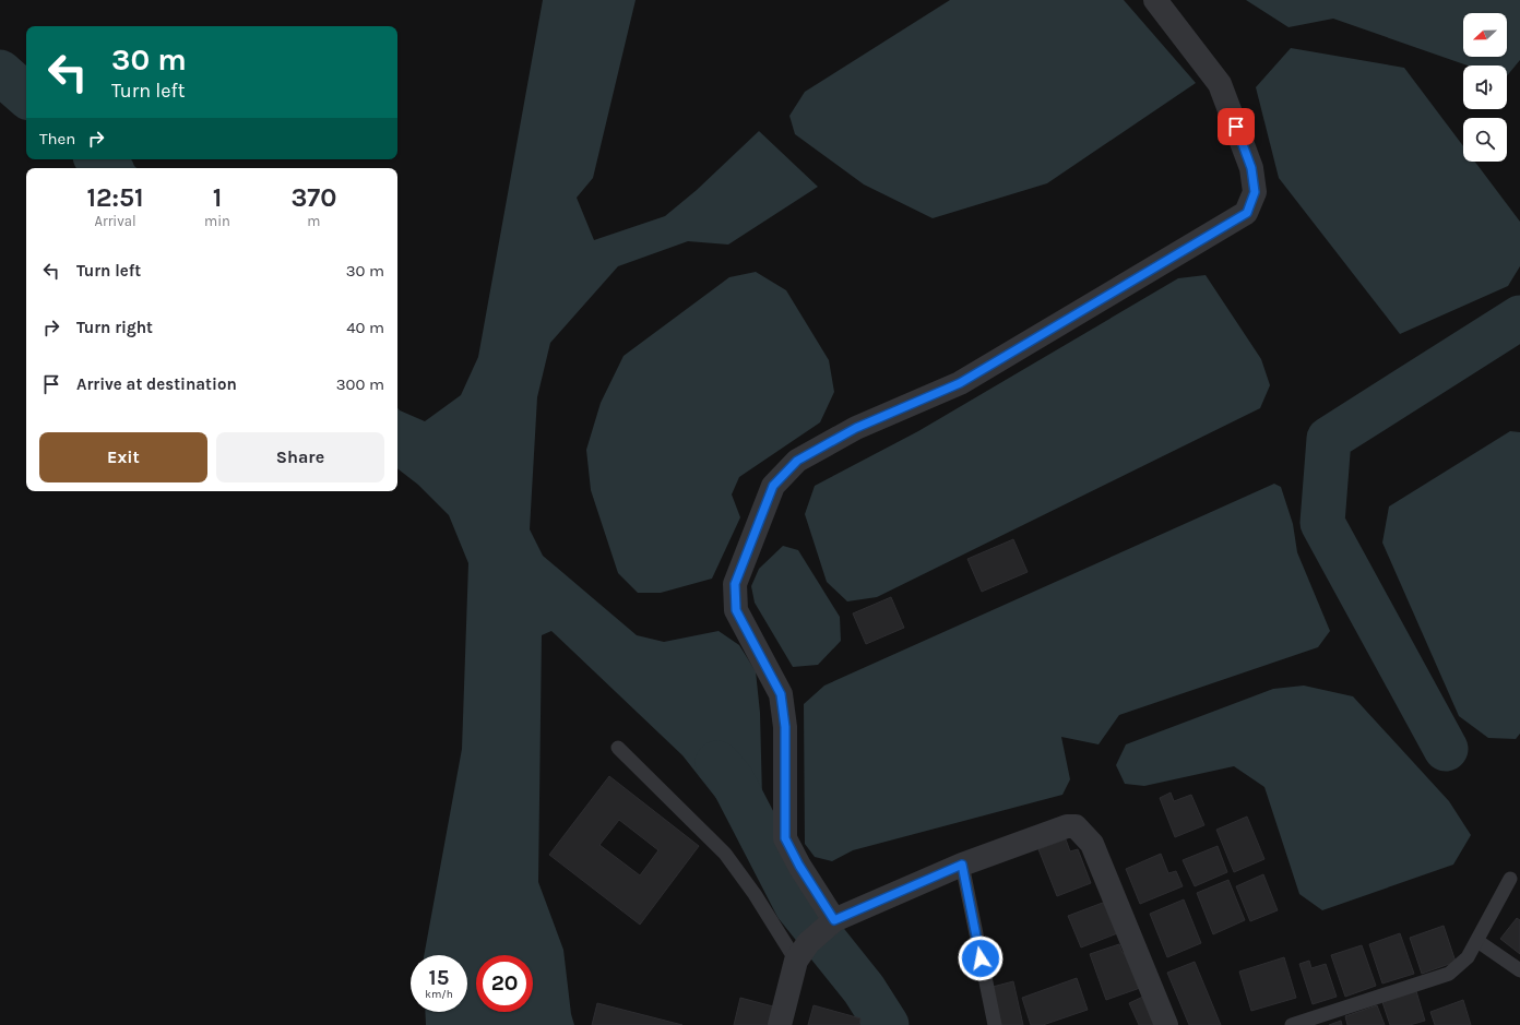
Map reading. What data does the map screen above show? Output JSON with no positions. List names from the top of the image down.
{
  "north": "left",
  "page": {
    "turn": ["30 m", "Turn left"],
    "then": "Then",
    "eta": [
      "12:51",
      "Arrival",
      "1",
      "min",
      "370",
      "m"
    ],
    "list": [
      {
        "name": "Turn left",
        "value": "30 m"
      },
      {
        "name": "Turn right",
        "value": "40 m"
      },
      {
        "name": "Arrive at destination",
        "value": "300 m"
      }
    ],
    "buttons": ["Exit", "Share"],
    "speed": "15 km/h",
    "limit": "20"
  }
}
